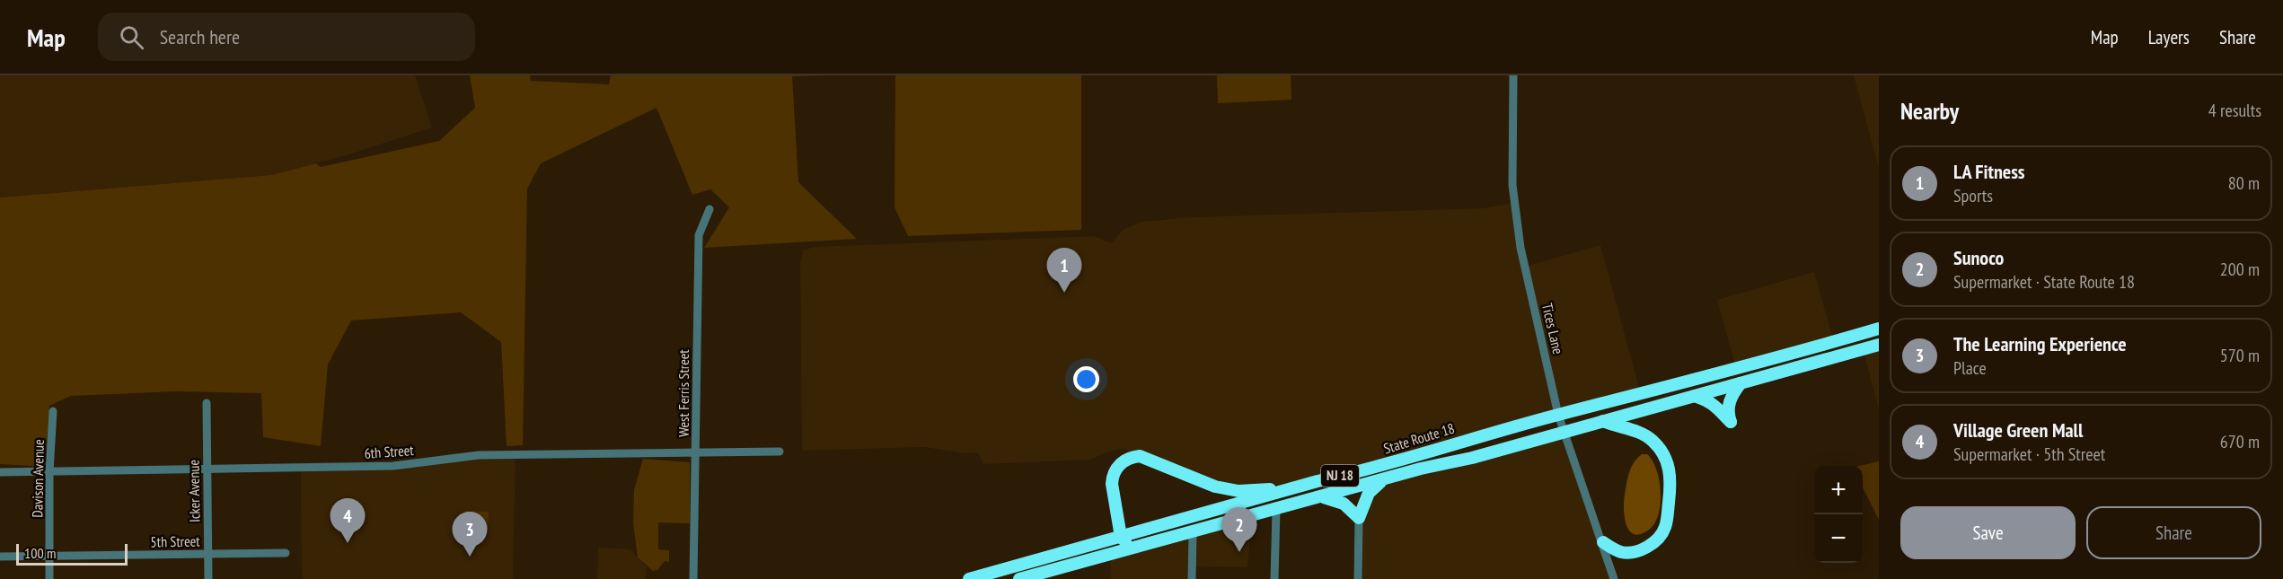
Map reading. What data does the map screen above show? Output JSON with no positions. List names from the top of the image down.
{
  "streets": {
    "highway": ["State Route 18", "NJ 18"],
    "street": [
      "Tices Lane",
      "West Ferris Street",
      "6th Street",
      "Davison Avenue",
      "Icker Avenue",
      "5th Street"
    ]
  },
  "crossings": [
    ["Tices Lane", "State Route 18"],
    ["West Ferris Street", "6th Street"],
    ["6th Street", "Davison Avenue"],
    ["6th Street", "Icker Avenue"],
    ["Davison Avenue", "5th Street"],
    ["Icker Avenue", "5th Street"]
  ],
  "scale_bar": "100 m",
  "page": {
    "header": "Map",
    "search": "Search here",
    "nav": ["Map", "Layers", "Share"],
    "heading": ["Nearby", "4 results"],
    "list": [
      {
        "mark": "1",
        "name": "LA Fitness",
        "note": "Sports",
        "value": "80 m"
      },
      {
        "mark": "2",
        "name": "Sunoco",
        "note": "Supermarket · State Route 18",
        "value": "200 m"
      },
      {
        "mark": "3",
        "name": "The Learning Experience",
        "note": "Place",
        "value": "570 m"
      },
      {
        "mark": "4",
        "name": "Village Green Mall",
        "note": "Supermarket · 5th Street",
        "value": "670 m"
      }
    ],
    "pins": [
      "1",
      "4",
      "2",
      "3"
    ],
    "map_buttons": ["+", "−"],
    "buttons": ["Save", "Share"],
    "scale": "100 m"
  }
}
